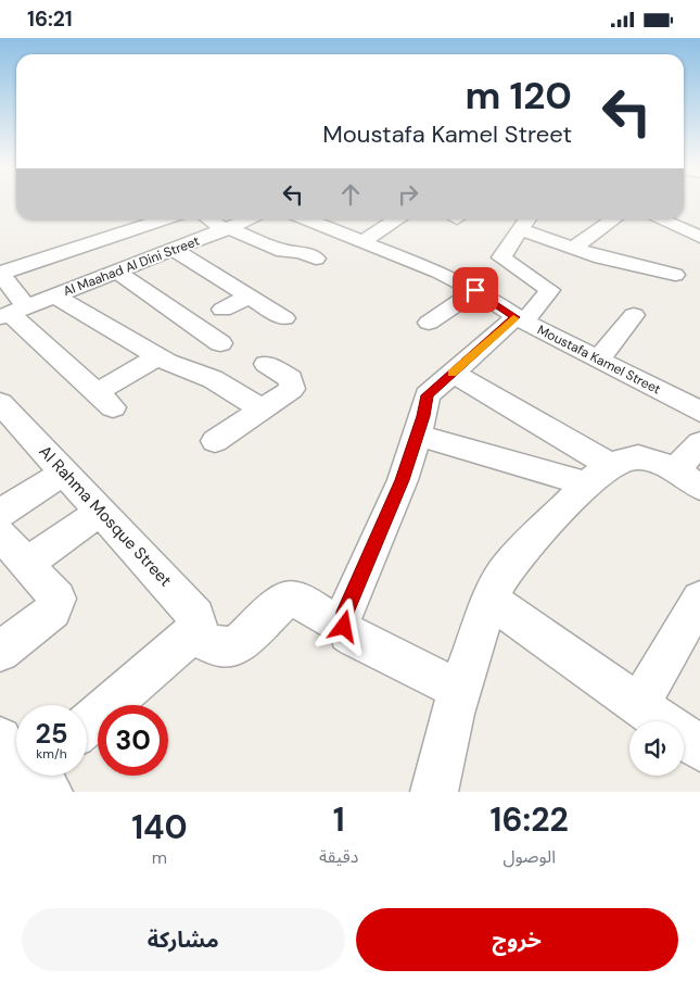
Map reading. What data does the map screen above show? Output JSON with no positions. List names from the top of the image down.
{
  "streets": {
    "street": ["Al Maahad Al Dini Street", "Moustafa Kamel Street", "Al Rahma Mosque Street"]
  },
  "page": {
    "status": "16:21",
    "turn": ["120 m", "Moustafa Kamel Street"],
    "speed": "25 km/h",
    "limit": "30",
    "eta": [
      "16:22",
      "الوصول",
      "1",
      "دقيقة",
      "140",
      "m"
    ],
    "buttons": ["خروج", "مشاركة"]
  }
}
